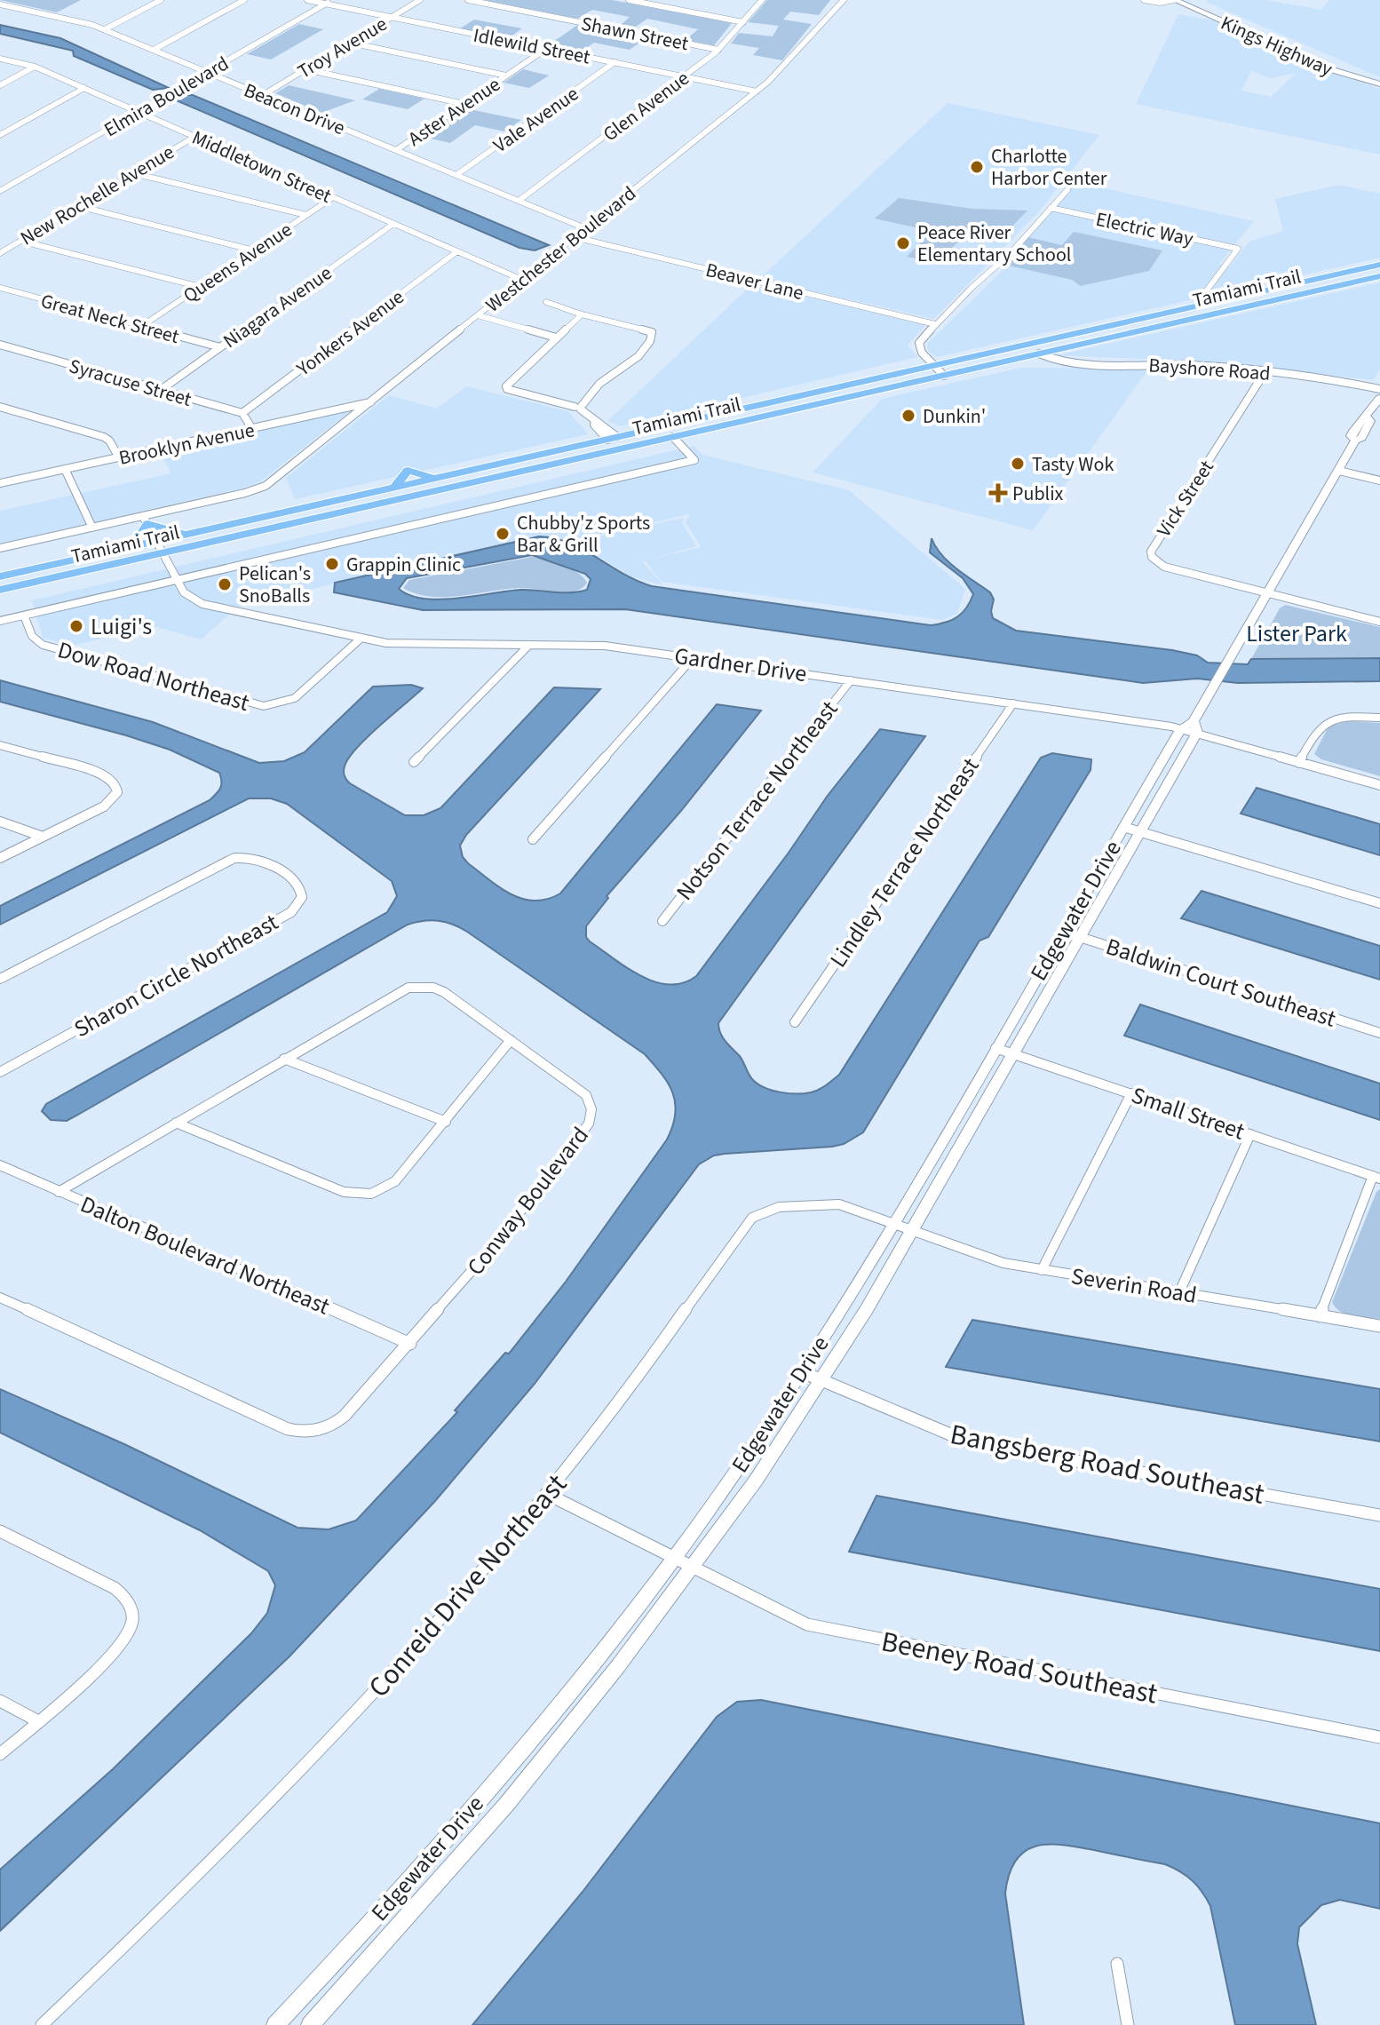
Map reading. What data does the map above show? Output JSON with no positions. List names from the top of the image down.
{
  "streets": {
    "main road": ["Tamiami Trail"],
    "street": [
      "Shawn Street",
      "Idlewild Street",
      "Kings Highway",
      "Troy Avenue",
      "Elmira Boulevard",
      "Glen Avenue",
      "Beacon Drive",
      "Aster Avenue",
      "Vale Avenue",
      "Middletown Street",
      "New Rochelle Avenue",
      "Electric Way",
      "Westchester Boulevard",
      "Queens Avenue",
      "Beaver Lane",
      "Niagara Avenue",
      "Great Neck Street",
      "Yonkers Avenue",
      "Bayshore Road",
      "Syracuse Street",
      "Brooklyn Avenue",
      "Vick Street",
      "Gardner Drive",
      "Dow Road Northeast",
      "Notson Terrace Northeast",
      "Lindley Terrace Northeast",
      "Edgewater Drive",
      "Sharon Circle Northeast",
      "Baldwin Court Southeast",
      "Small Street",
      "Conway Boulevard",
      "Dalton Boulevard Northeast",
      "Severin Road",
      "Bangsberg Road Southeast",
      "Conreid Drive Northeast",
      "Beeney Road Southeast"
    ]
  },
  "crossings": [
    ["Shawn Street", "Glen Avenue"],
    ["Idlewild Street", "Troy Avenue"],
    ["Idlewild Street", "Elmira Boulevard"],
    ["Idlewild Street", "Glen Avenue"],
    ["Idlewild Street", "Aster Avenue"],
    ["Idlewild Street", "Vale Avenue"],
    ["Idlewild Street", "Westchester Boulevard"],
    ["Troy Avenue", "Beacon Drive"],
    ["Elmira Boulevard", "Beacon Drive"],
    ["Elmira Boulevard", "Middletown Street"],
    ["Glen Avenue", "Beacon Drive"],
    ["Beacon Drive", "Aster Avenue"],
    ["Beacon Drive", "Vale Avenue"],
    ["Beacon Drive", "Westchester Boulevard"],
    ["Middletown Street", "New Rochelle Avenue"],
    ["Middletown Street", "Westchester Boulevard"],
    ["Middletown Street", "Queens Avenue"],
    ["Middletown Street", "Niagara Avenue"],
    ["Middletown Street", "Yonkers Avenue"],
    ["Westchester Boulevard", "Beaver Lane"],
    ["Westchester Boulevard", "Tamiami Trail"],
    ["Westchester Boulevard", "Brooklyn Avenue"],
    ["Queens Avenue", "Great Neck Street"],
    ["Tamiami Trail", "Bayshore Road"],
    ["Tamiami Trail", "Gardner Drive"],
    ["Tamiami Trail", "Dow Road Northeast"],
    ["Niagara Avenue", "Great Neck Street"],
    ["Niagara Avenue", "Syracuse Street"],
    ["Yonkers Avenue", "Syracuse Street"],
    ["Bayshore Road", "Vick Street"],
    ["Vick Street", "Edgewater Drive"],
    ["Gardner Drive", "Dow Road Northeast"],
    ["Gardner Drive", "Notson Terrace Northeast"],
    ["Gardner Drive", "Lindley Terrace Northeast"],
    ["Gardner Drive", "Edgewater Drive"],
    ["Edgewater Drive", "Baldwin Court Southeast"],
    ["Edgewater Drive", "Small Street"],
    ["Edgewater Drive", "Severin Road"],
    ["Edgewater Drive", "Bangsberg Road Southeast"],
    ["Edgewater Drive", "Conreid Drive Northeast"],
    ["Edgewater Drive", "Beeney Road Southeast"],
    ["Conway Boulevard", "Dalton Boulevard Northeast"],
    ["Severin Road", "Conreid Drive Northeast"],
    ["Conreid Drive Northeast", "Beeney Road Southeast"]
  ],
  "parks": ["Lister Park"],
  "places": {
    "other": [
      "Charlotte Harbor Center",
      "Peace River Elementary School",
      "Dunkin'",
      "Tasty Wok",
      "Chubby'z Sports Bar & Grill",
      "Grappin Clinic",
      "Pelican's SnoBalls",
      "Luigi's"
    ],
    "health": ["Publix"]
  }
}
